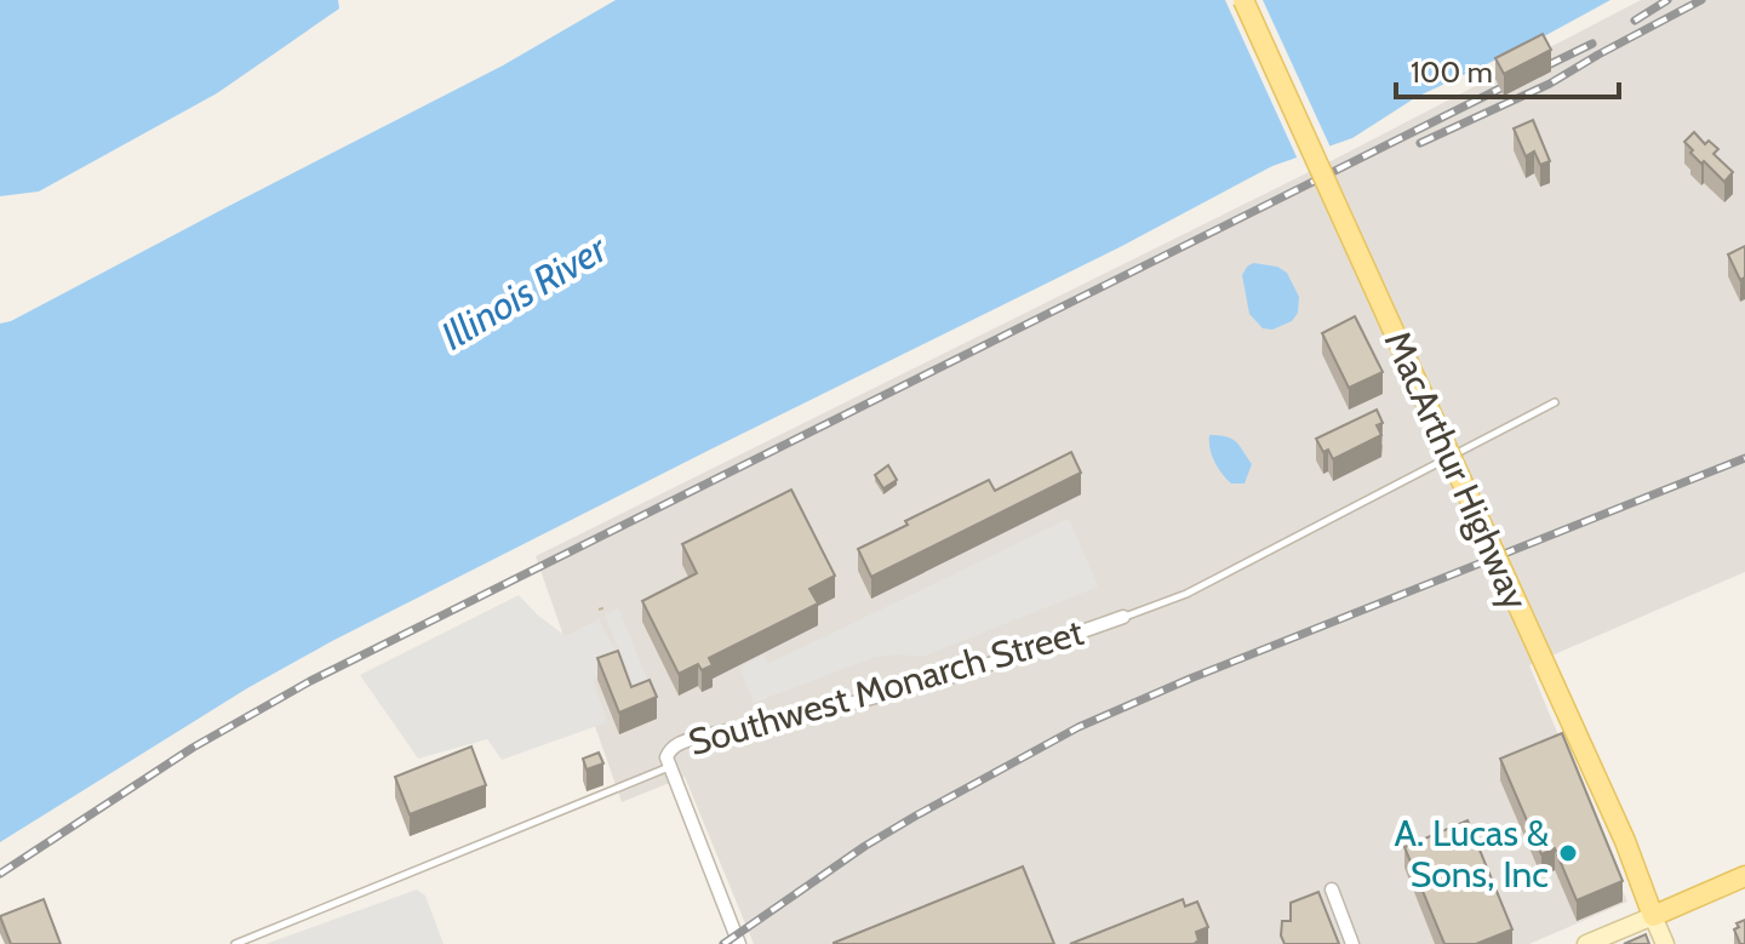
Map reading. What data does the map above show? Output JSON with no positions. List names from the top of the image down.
{
  "streets": {
    "main road": ["MacArthur Highway"],
    "street": ["Southwest Monarch Street"]
  },
  "water": ["Illinois River"],
  "places": ["A. Lucas & Sons, Inc"],
  "scale_bar": "100 m"
}
